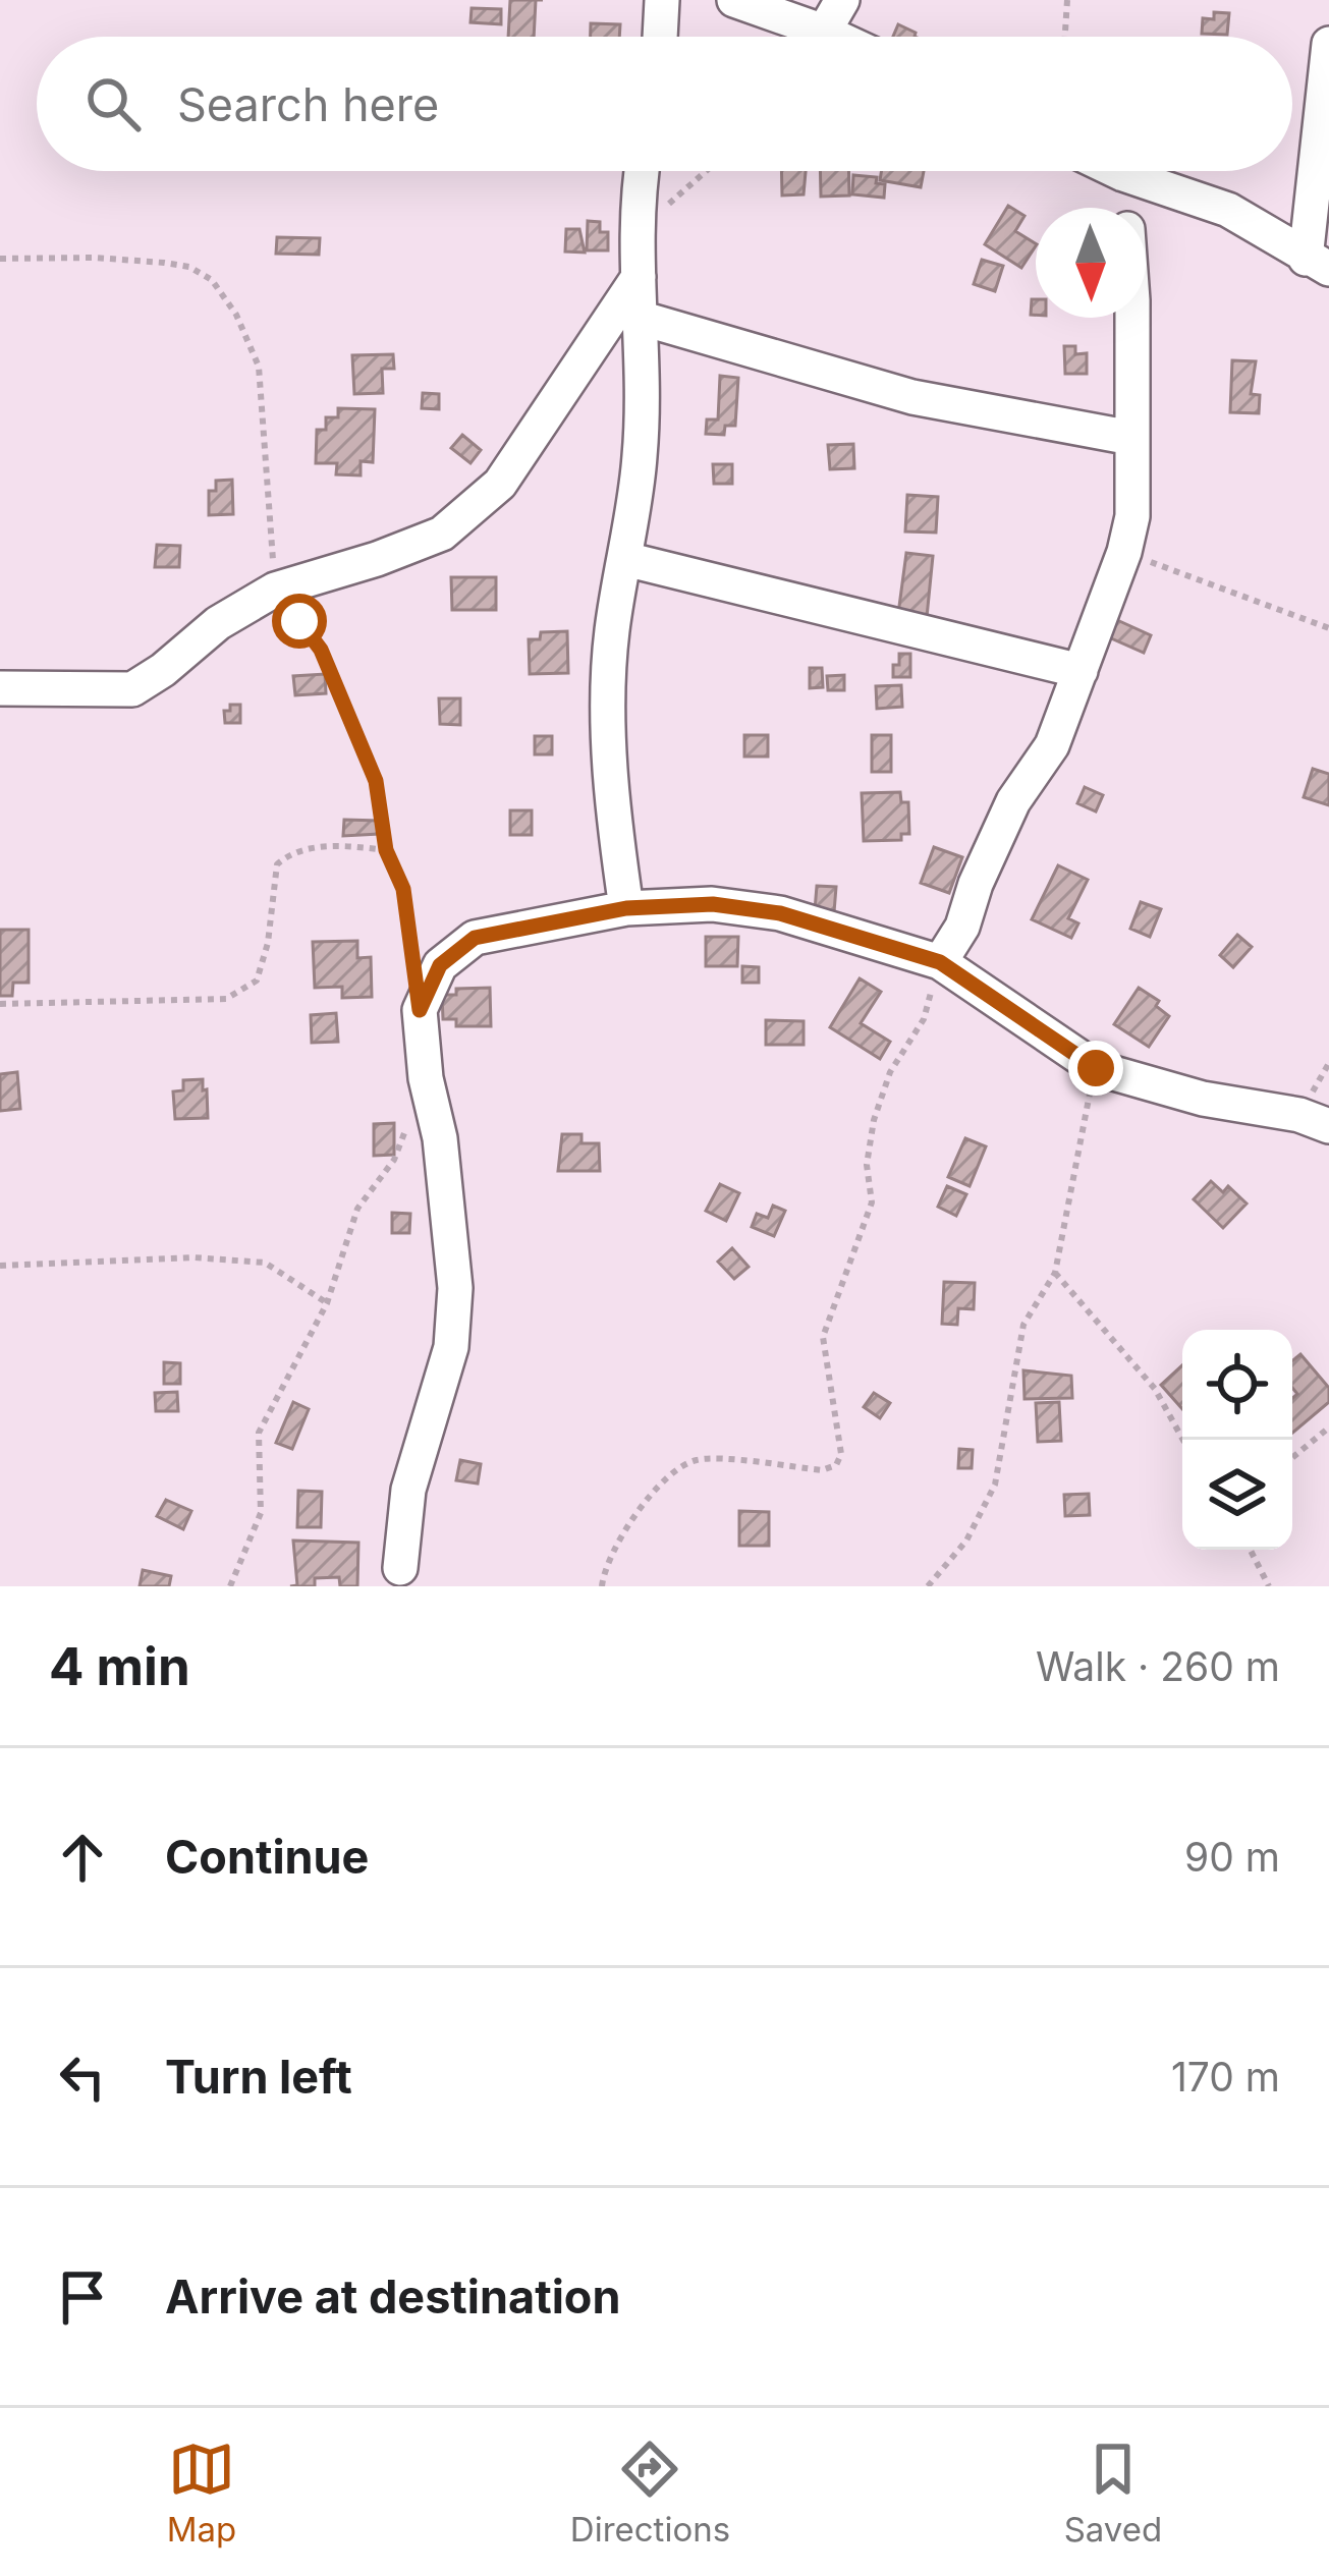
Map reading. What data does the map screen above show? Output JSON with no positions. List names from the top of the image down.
{
  "north": "bottom",
  "page": {
    "search": "Search here",
    "heading": ["4 min", "Walk · 260 m"],
    "list": [
      ["Continue", "90 m"],
      ["Turn left", "170 m"],
      "Arrive at destination"
    ],
    "nav": ["Map", "Directions", "Saved"]
  }
}
